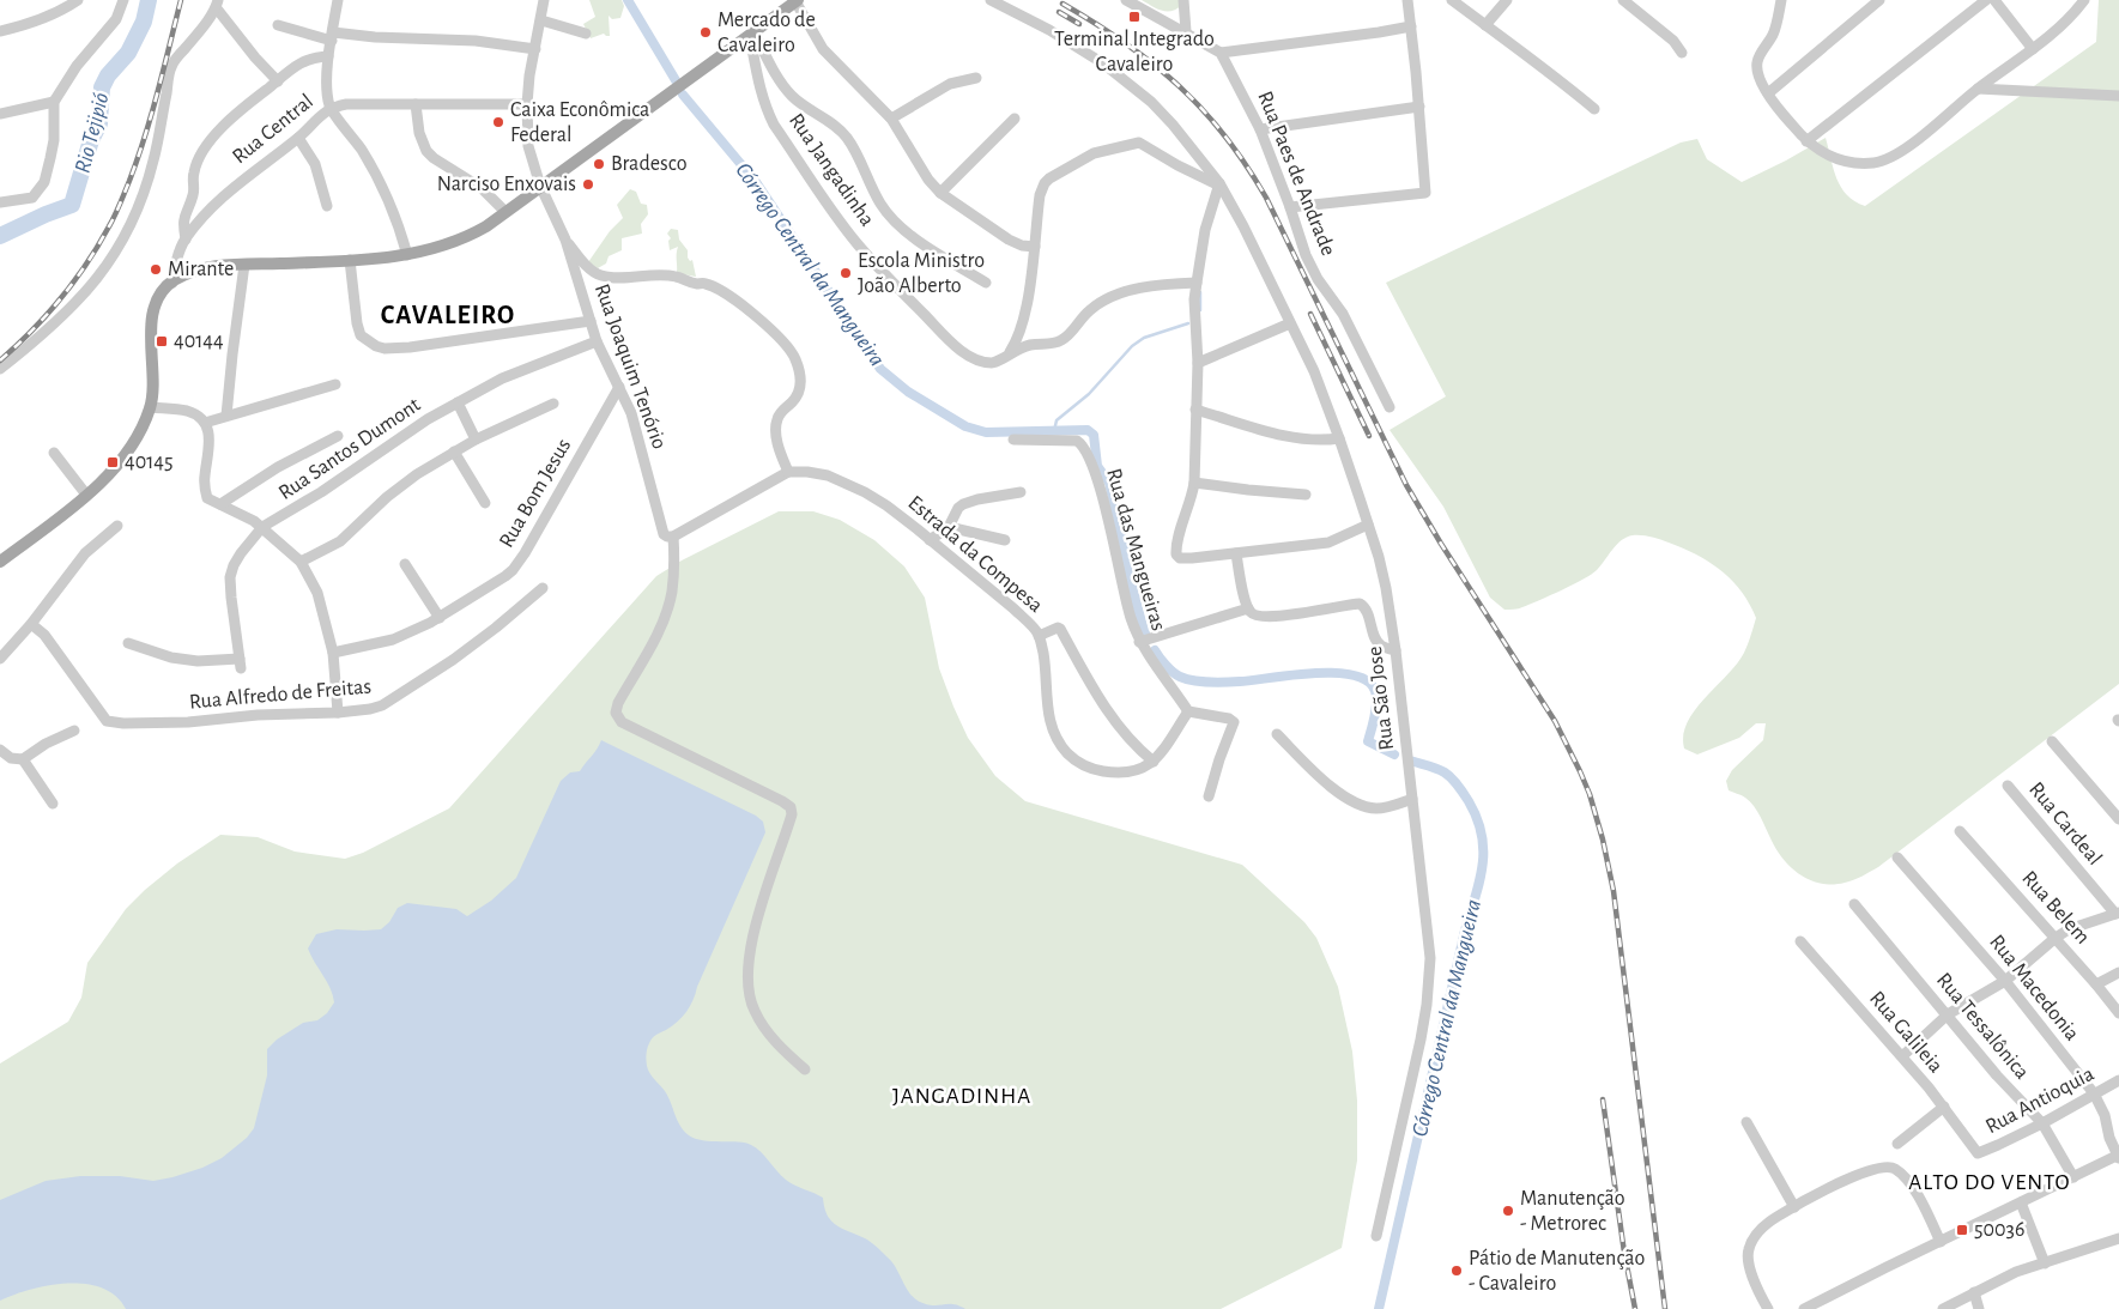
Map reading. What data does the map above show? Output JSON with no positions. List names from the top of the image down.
{
  "streets": {
    "street": [
      "Rua Central",
      "Rua Jangadinha",
      "Rua Paes de Andrade",
      "Rua Joaquim Tenório",
      "Rua Santos Dumont",
      "Rua Bom Jesus",
      "Rua das Mangueiras",
      "Estrada da Compesa",
      "Rua Alfredo de Freitas",
      "Rua São Jose",
      "Rua Cardeal",
      "Rua Belem",
      "Rua Macedonia",
      "Rua Tessalônica",
      "Rua Galileia",
      "Rua Antioquia"
    ]
  },
  "crossings": [
    ["Rua Central", "Rua Joaquim Tenório"],
    ["Rua Joaquim Tenório", "Rua Santos Dumont"],
    ["Rua Joaquim Tenório", "Rua Bom Jesus"],
    ["Rua Macedonia", "Rua Antioquia"],
    ["Rua Tessalônica", "Rua Antioquia"],
    ["Rua Galileia", "Rua Antioquia"]
  ],
  "districts": ["CAVALEIRO", "JANGADINHA", "ALTO DO VENTO"],
  "water": ["Rio Tejipió", "Córrego Central da Mangueira"],
  "places": {
    "transit": [
      "Terminal Integrado Cavaleiro",
      "40144",
      "40145",
      "50036"
    ],
    "other": [
      "Mercado de Cavaleiro",
      "Caixa Econômica Federal",
      "Bradesco",
      "Narciso Enxovais",
      "Mirante",
      "Escola Ministro João Alberto",
      "Manutenção - Metrorec",
      "Pátio de Manutenção - Cavaleiro"
    ]
  }
}
